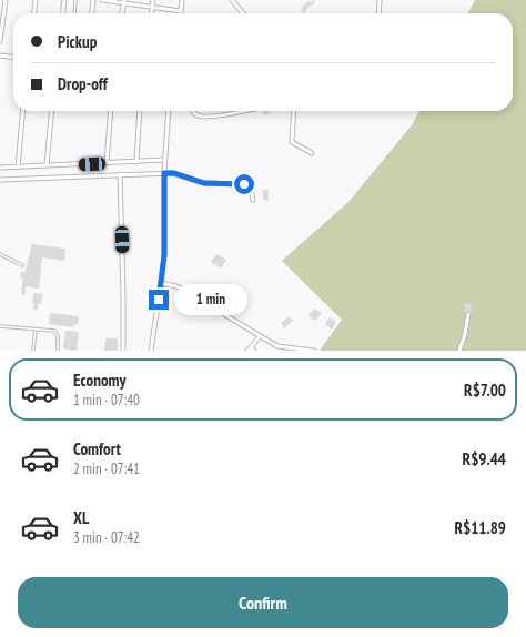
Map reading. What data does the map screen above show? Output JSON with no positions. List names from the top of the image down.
{
  "page": {
    "banner": ["Pickup", "Drop-off"],
    "bubble": "1 min",
    "list": [
      {
        "name": "Economy",
        "note": "1 min · 07:40",
        "value": "R$7.00"
      },
      {
        "name": "Comfort",
        "note": "2 min · 07:41",
        "value": "R$9.44"
      },
      {
        "name": "XL",
        "note": "3 min · 07:42",
        "value": "R$11.89"
      }
    ],
    "buttons": "Confirm"
  }
}
